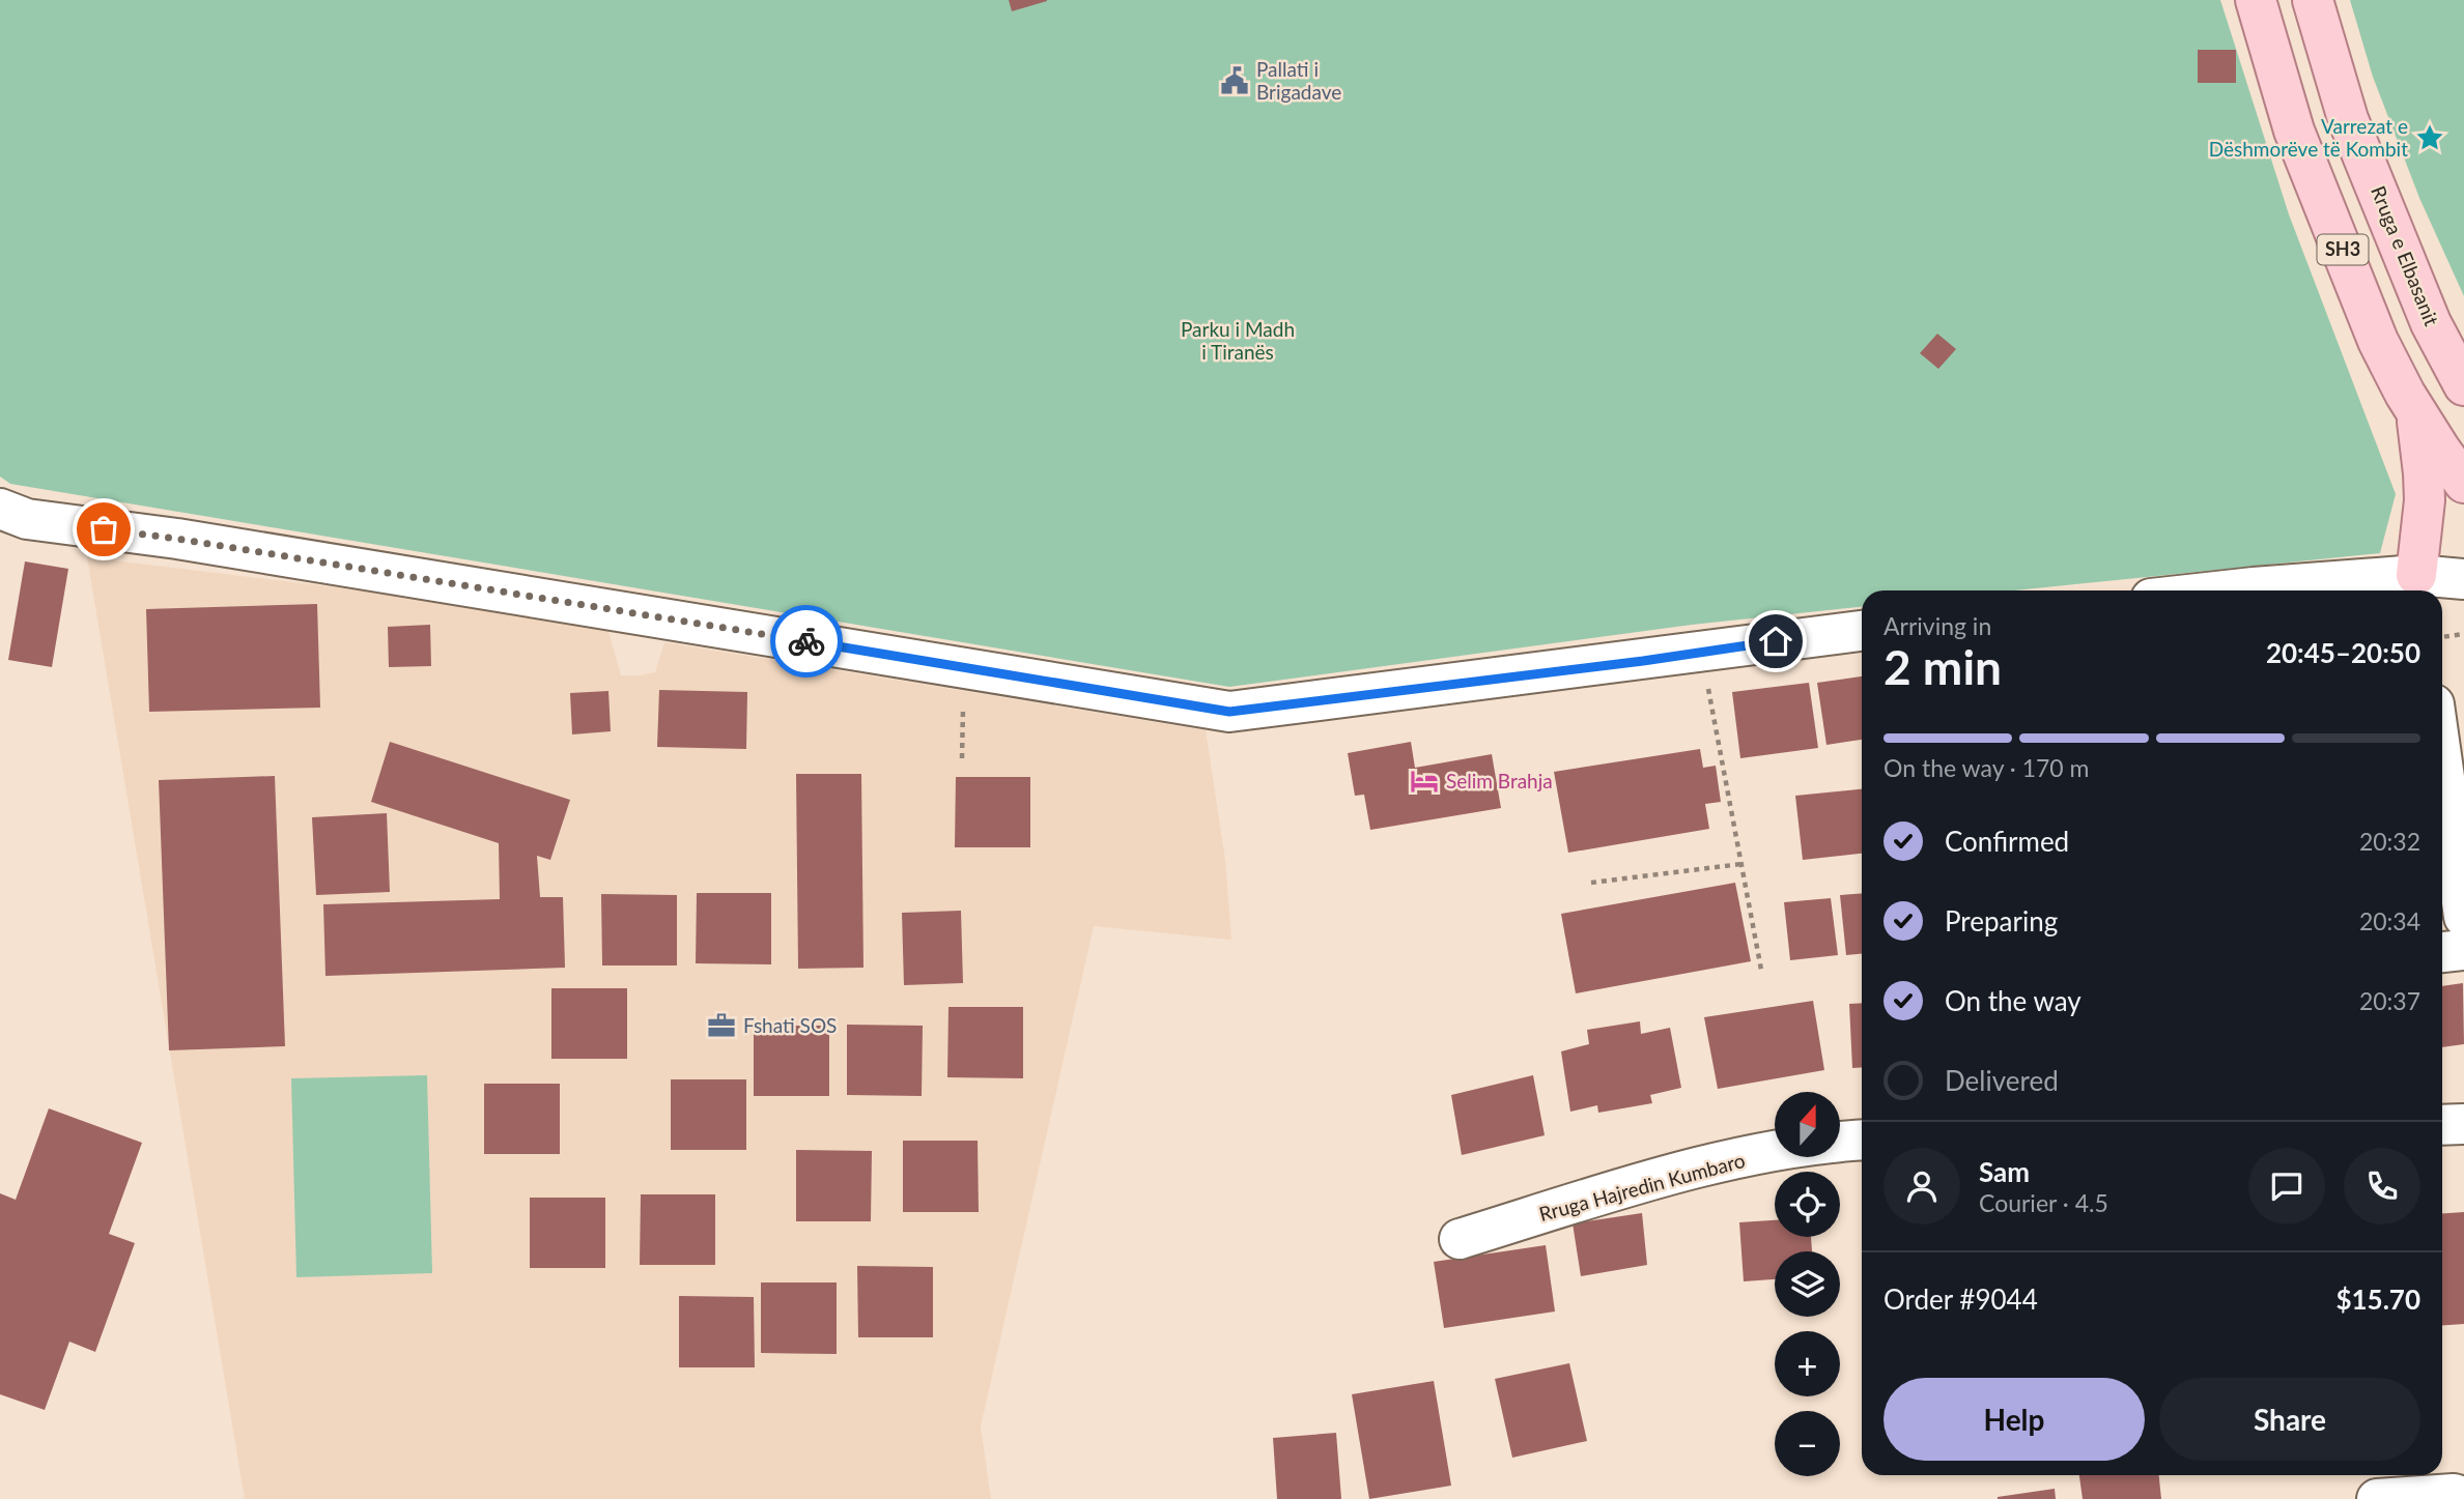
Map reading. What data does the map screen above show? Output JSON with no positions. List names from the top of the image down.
{
  "streets": {
    "main road": ["SH3", "Rruga e Elbasanit"],
    "street": ["Rruga Hajredin Kumbaro"]
  },
  "parks": ["Parku i Madh i Tiranës"],
  "places": {
    "public building": ["Pallati i Brigadave"],
    "place": ["Varrezat e Dëshmorëve të Kombit"],
    "hotel": ["Selim Brahja"],
    "office": ["Fshati SOS"]
  },
  "north": "top",
  "page": {
    "heading": ["2 min", "Arriving in", "20:45–20:50"],
    "panel": [
      "Sam",
      "Courier · 4.5",
      "Order #9044",
      "$15.70"
    ],
    "bar": "On the way · 170 m",
    "list": [
      ["Confirmed", "20:32"],
      ["Preparing", "20:34"],
      ["On the way", "20:37"],
      "Delivered"
    ],
    "map_buttons": ["+", "−"],
    "buttons": ["Help", "Share"]
  }
}
